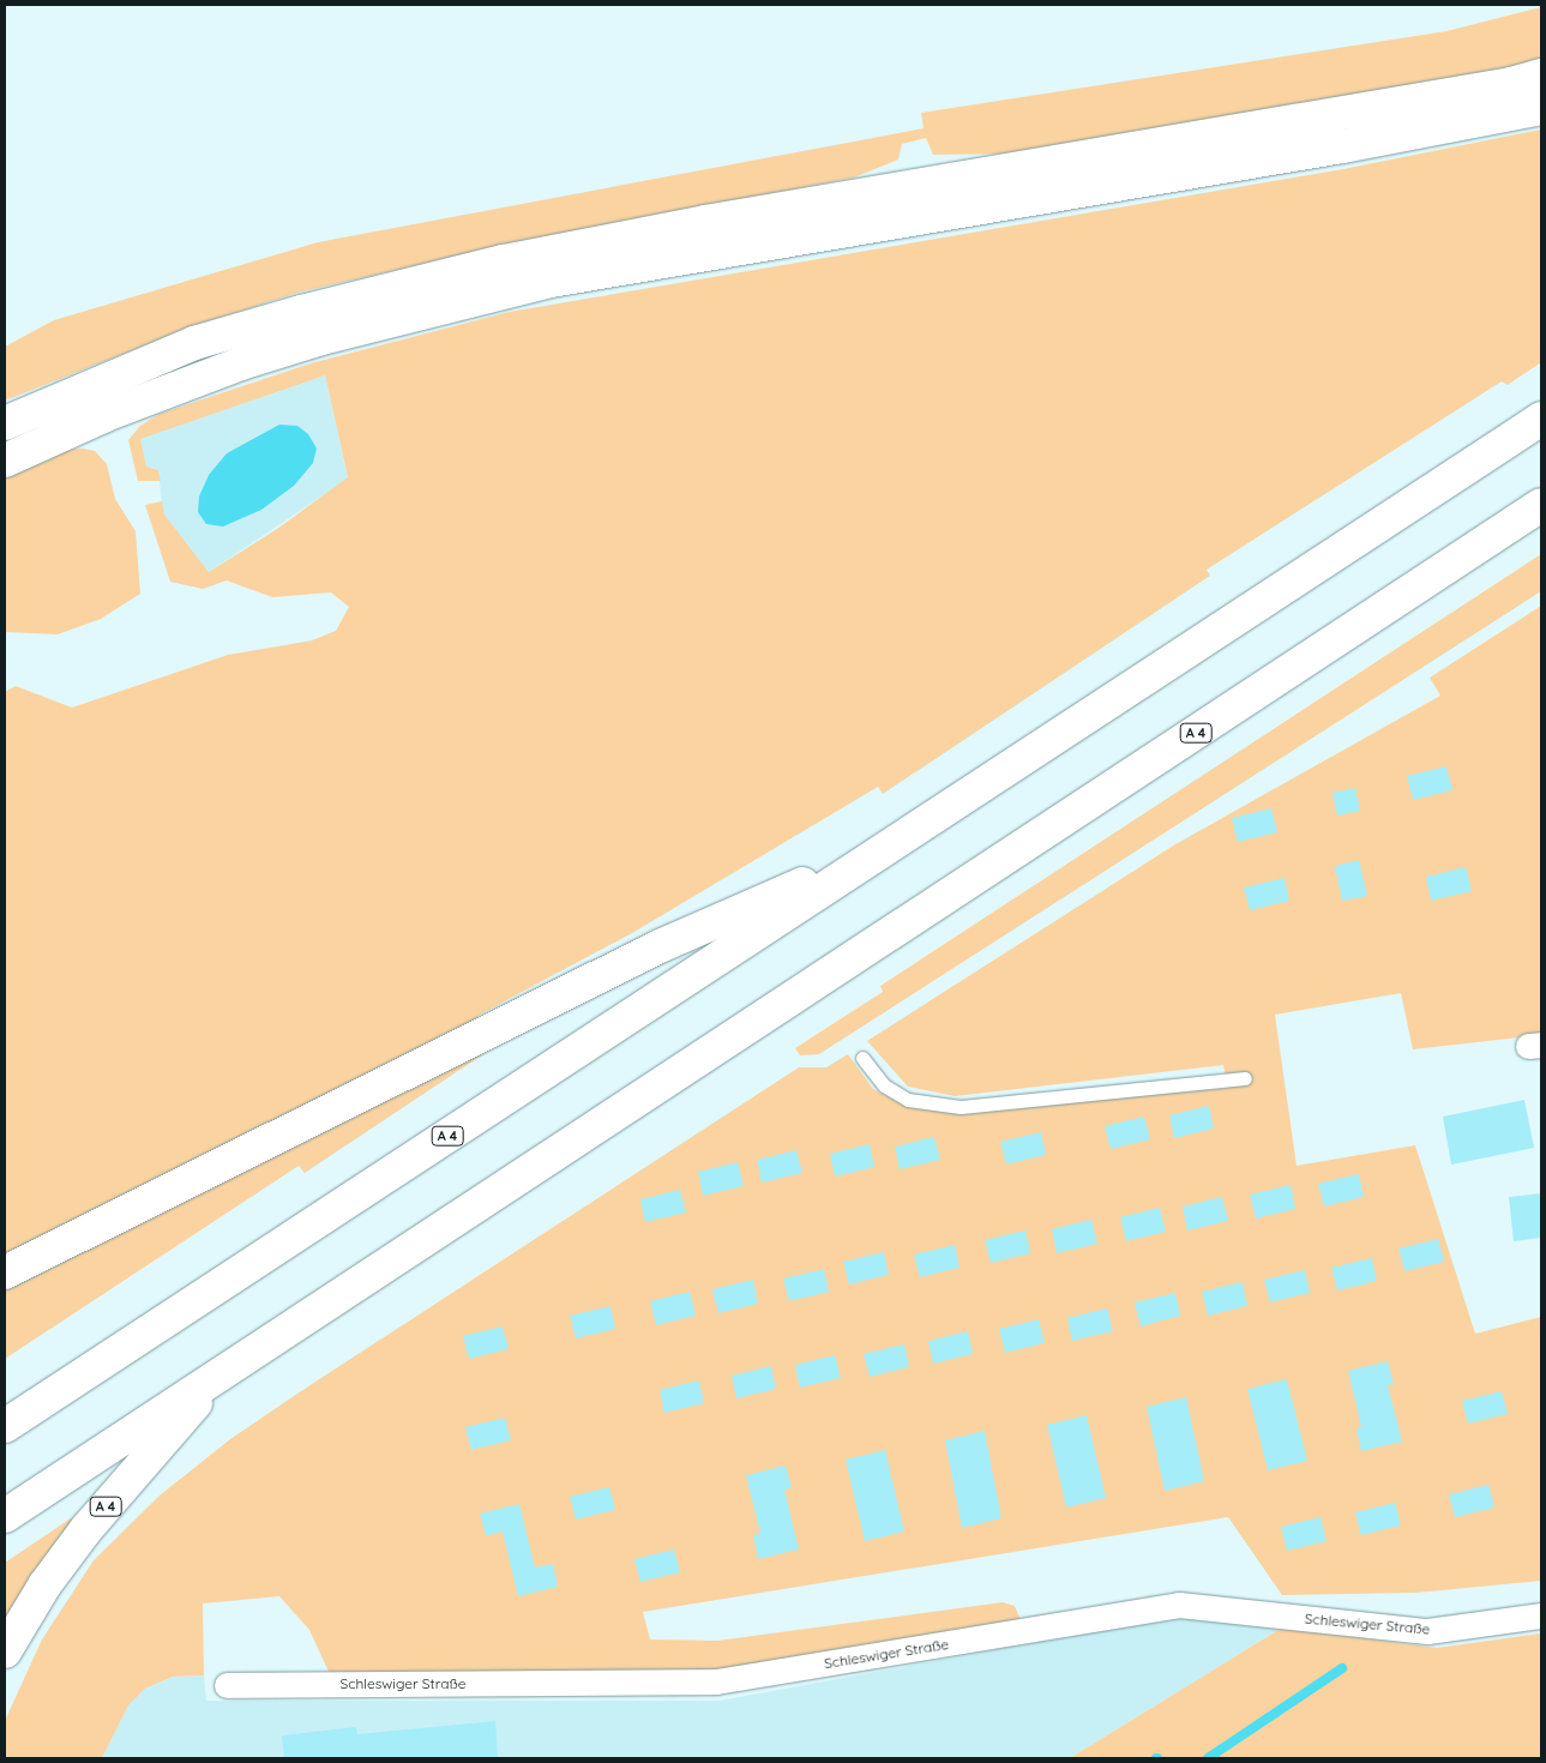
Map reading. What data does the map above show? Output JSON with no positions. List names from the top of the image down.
{
  "streets": {
    "highway": ["A 4"],
    "street": ["Schleswiger Straße"]
  }
}
